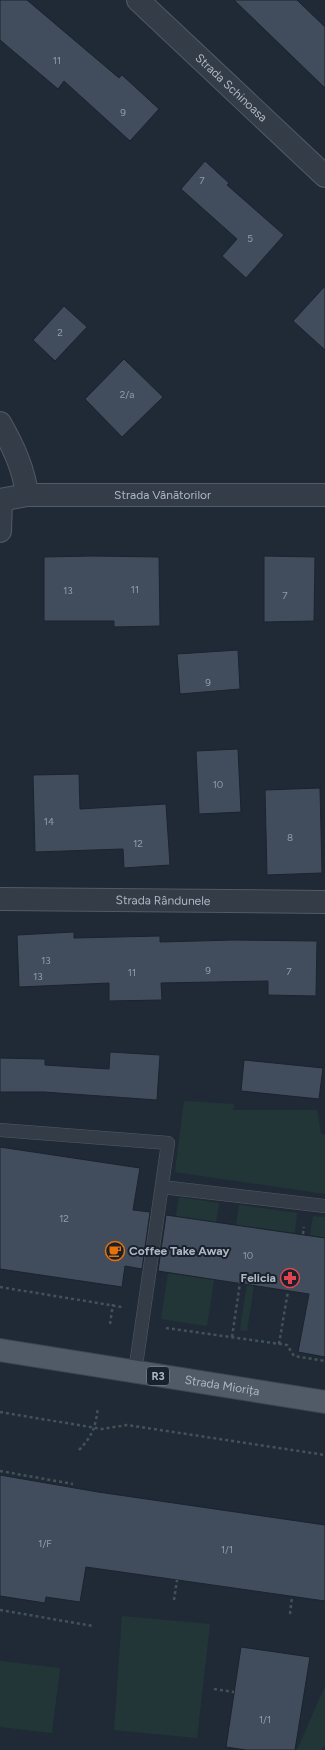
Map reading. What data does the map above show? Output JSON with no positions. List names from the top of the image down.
{
  "streets": {
    "main road": ["R3", "Strada Miorița"],
    "street": ["Strada Schinoasa", "Strada Vânătorilor", "Strada Rândunele"]
  },
  "places": {
    "cafe": ["Coffee Take Away"],
    "pharmacy": ["Felicia"]
  },
  "house_numbers": [
    "11",
    "9",
    "7",
    "5",
    "2",
    "2/a",
    "11",
    "13",
    "7",
    "9",
    "10",
    "14",
    "8",
    "12",
    "13",
    "9",
    "7",
    "11",
    "13",
    "12",
    "10",
    "1/F",
    "1/1",
    "1/1"
  ]
}
